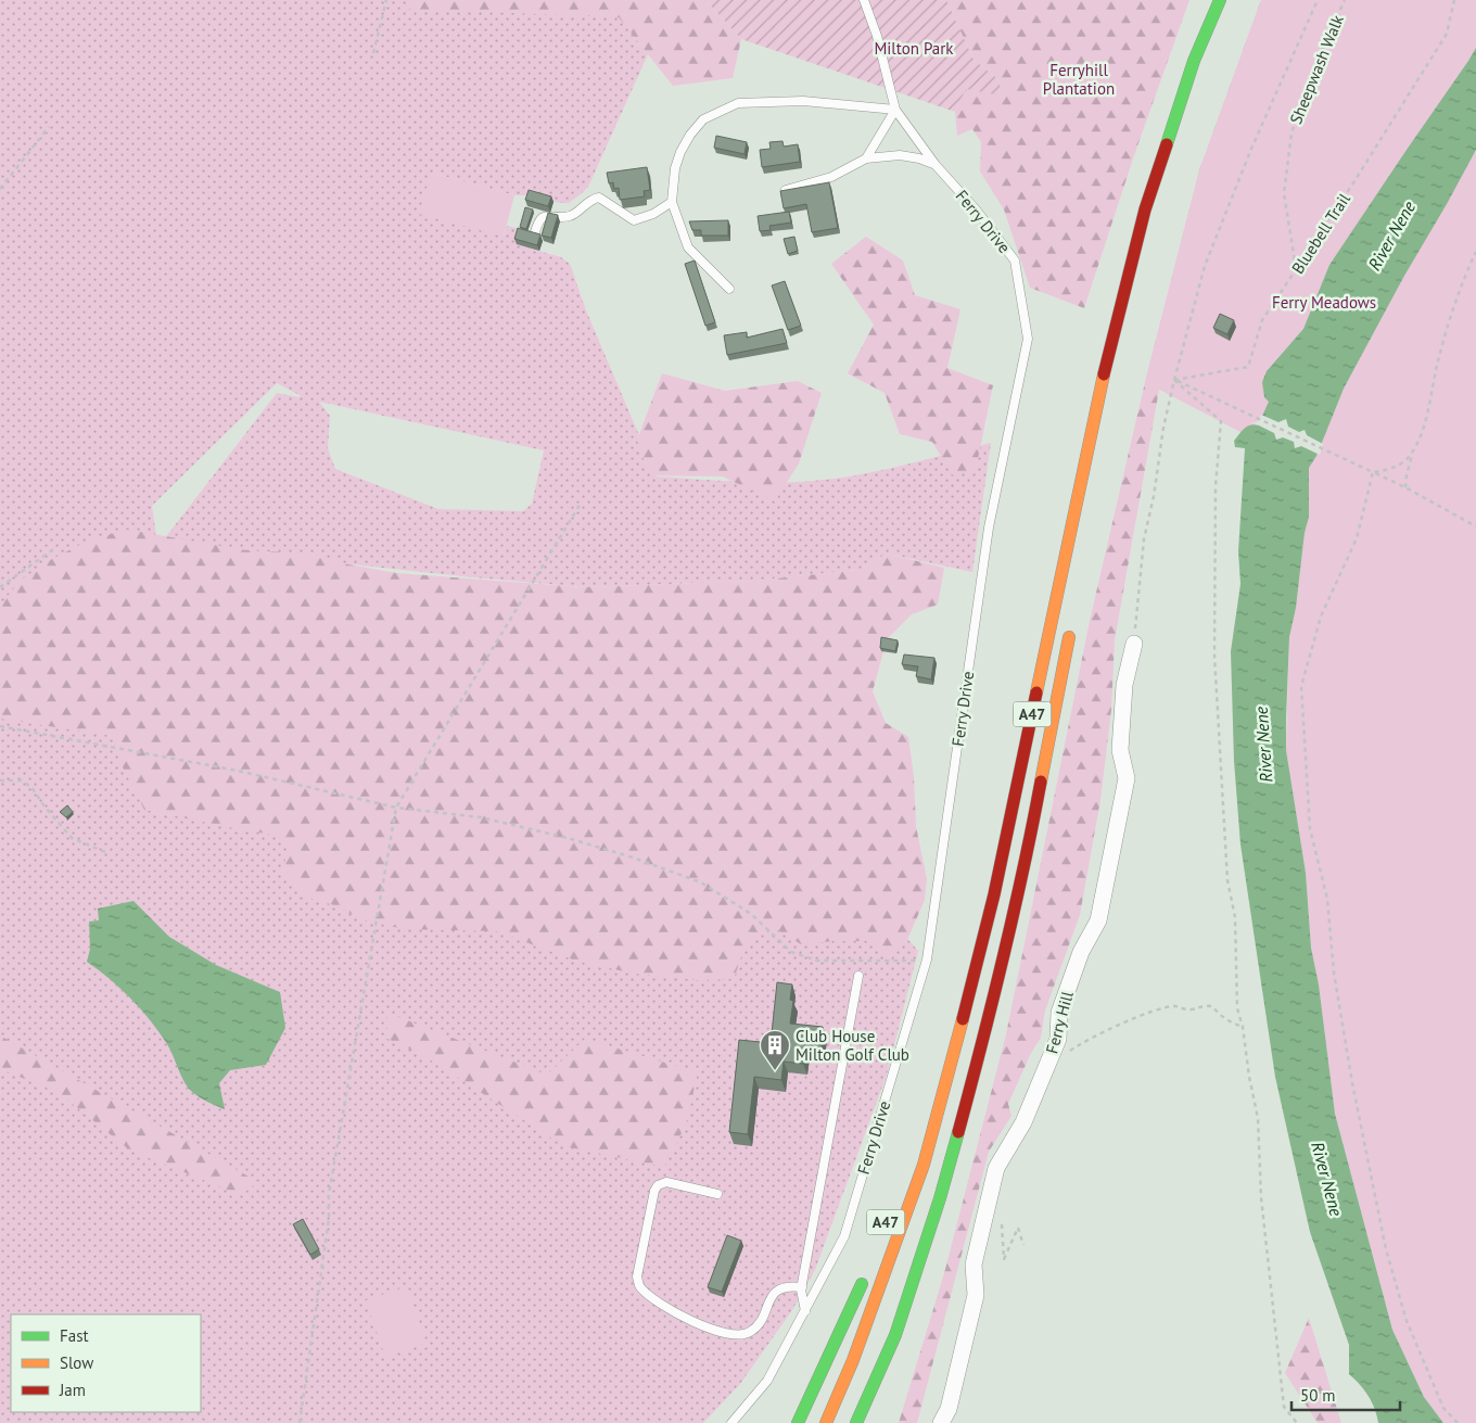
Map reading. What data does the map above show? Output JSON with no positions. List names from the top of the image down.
{
  "streets": {
    "highway": ["A47"],
    "street": ["Ferry Hill"],
    "lane": ["Ferry Drive"],
    "path": ["Sheepwash Walk", "Bluebell Trail"]
  },
  "crossings": [
    ["Sheepwash Walk", "Bluebell Trail"]
  ],
  "water": ["River Nene"],
  "parks": ["Milton Park", "Ferryhill Plantation", "Ferry Meadows"],
  "places": {
    "building": ["Club House Milton Golf Club"]
  },
  "legend": ["Fast", "Slow", "Jam"],
  "scale_bar": "50 m"
}
